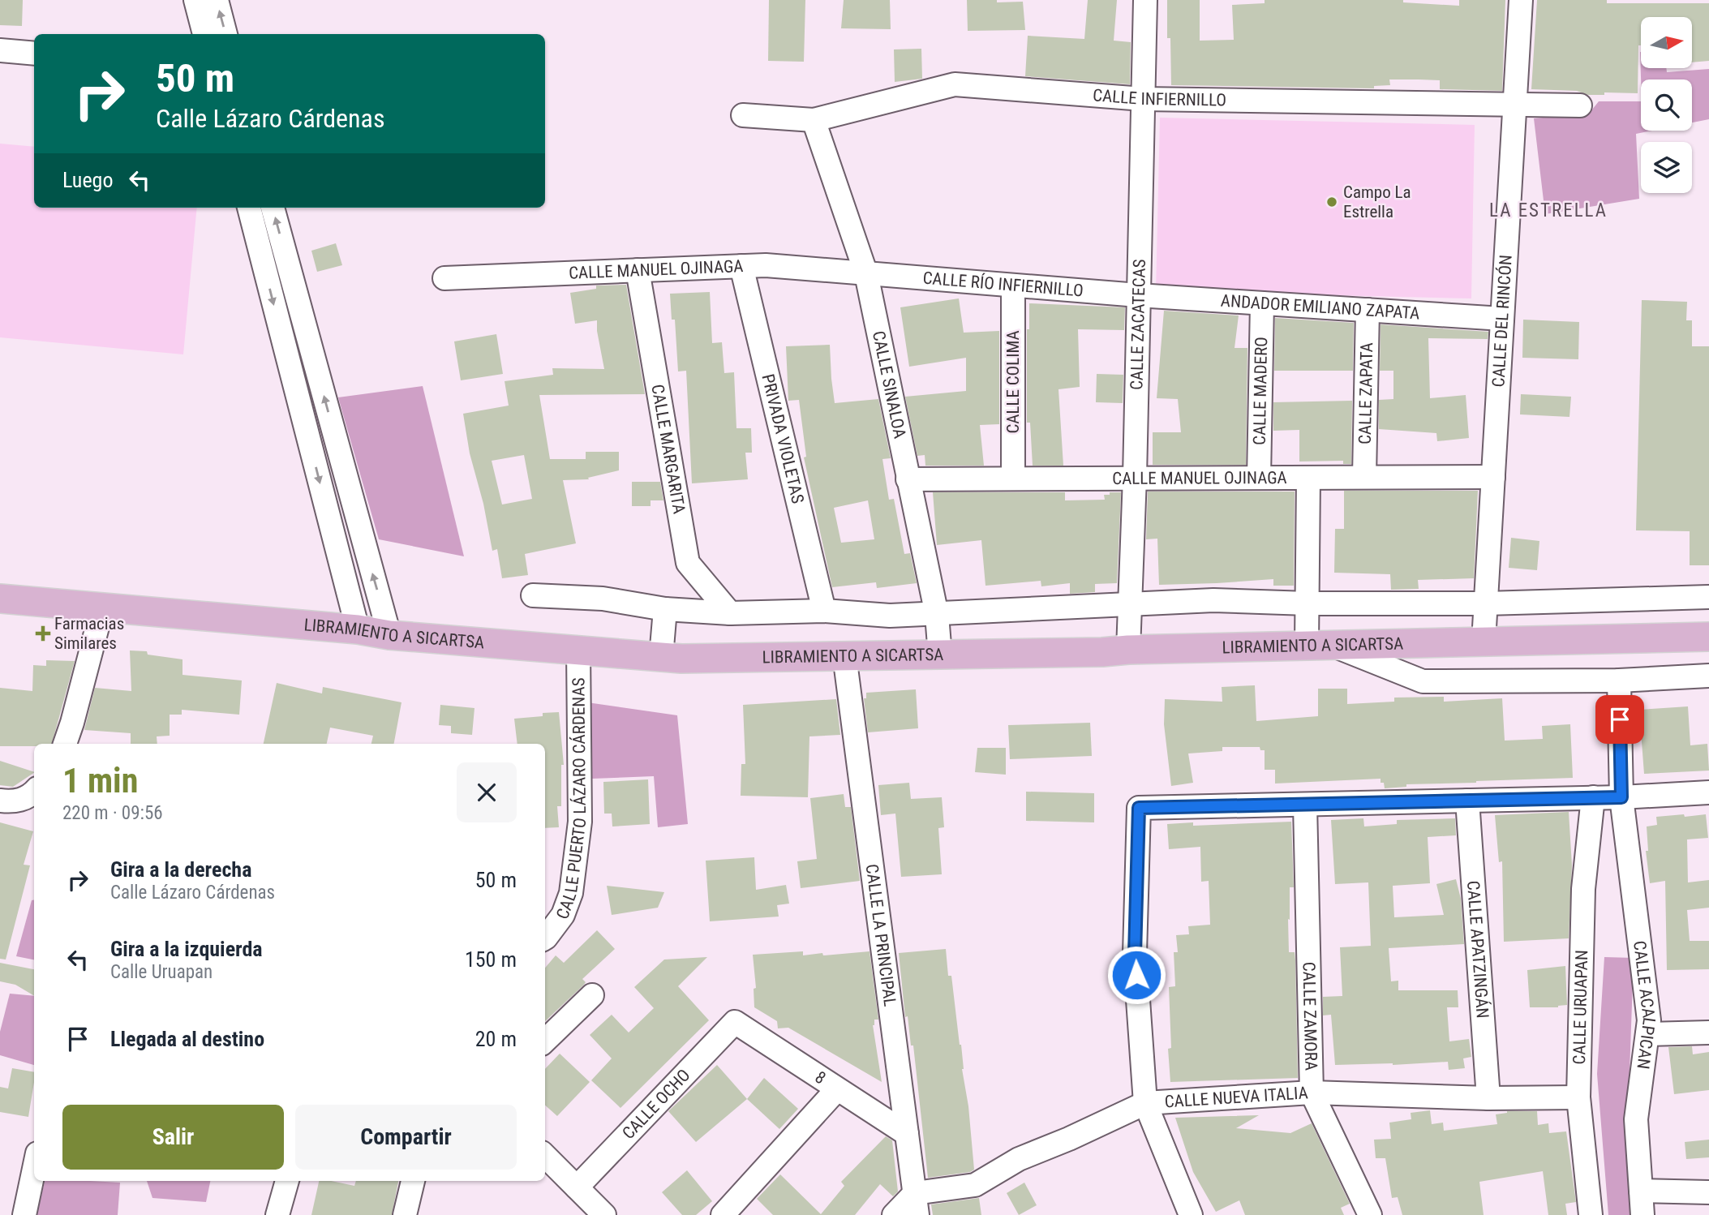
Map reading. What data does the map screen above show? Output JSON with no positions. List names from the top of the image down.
{
  "streets": {
    "main road": ["LIBRAMIENTO A SICARTSA"],
    "street": [
      "CALLE INFIERNILLO",
      "CALLE MANUEL OJINAGA",
      "CALLE RÍO INFIERNILLO",
      "ANDADOR EMILIANO ZAPATA",
      "CALLE DEL RINCÓN",
      "CALLE ZACATECAS",
      "CALLE COLIMA",
      "CALLE SINALOA",
      "CALLE MADERO",
      "CALLE ZAPATA",
      "PRIVADA VIOLETAS",
      "CALLE MARGARITA",
      "CALLE PUERTO LÁZARO CÁRDENAS",
      "CALLE LA PRINCIPAL",
      "CALLE APATZINGÁN",
      "CALLE ACALPICAN",
      "CALLE URUAPAN",
      "CALLE ZAMORA",
      "8",
      "CALLE NUEVA ITALIA",
      "CALLE OCHO"
    ]
  },
  "crossings": [
    ["CALLE INFIERNILLO", "CALLE DEL RINCÓN"],
    ["CALLE INFIERNILLO", "CALLE ZACATECAS"],
    ["CALLE INFIERNILLO", "CALLE SINALOA"],
    ["CALLE MANUEL OJINAGA", "CALLE RÍO INFIERNILLO"],
    ["CALLE MANUEL OJINAGA", "CALLE DEL RINCÓN"],
    ["CALLE MANUEL OJINAGA", "CALLE ZACATECAS"],
    ["CALLE MANUEL OJINAGA", "CALLE COLIMA"],
    ["CALLE MANUEL OJINAGA", "CALLE SINALOA"],
    ["CALLE MANUEL OJINAGA", "CALLE MADERO"],
    ["CALLE MANUEL OJINAGA", "CALLE ZAPATA"],
    ["CALLE MANUEL OJINAGA", "PRIVADA VIOLETAS"],
    ["CALLE MANUEL OJINAGA", "CALLE MARGARITA"],
    ["CALLE RÍO INFIERNILLO", "ANDADOR EMILIANO ZAPATA"],
    ["CALLE RÍO INFIERNILLO", "CALLE ZACATECAS"],
    ["CALLE RÍO INFIERNILLO", "CALLE COLIMA"],
    ["CALLE RÍO INFIERNILLO", "CALLE SINALOA"],
    ["ANDADOR EMILIANO ZAPATA", "CALLE DEL RINCÓN"],
    ["ANDADOR EMILIANO ZAPATA", "CALLE ZACATECAS"],
    ["ANDADOR EMILIANO ZAPATA", "CALLE MADERO"],
    ["ANDADOR EMILIANO ZAPATA", "CALLE ZAPATA"],
    ["CALLE DEL RINCÓN", "LIBRAMIENTO A SICARTSA"],
    ["CALLE ZACATECAS", "LIBRAMIENTO A SICARTSA"],
    ["CALLE SINALOA", "LIBRAMIENTO A SICARTSA"],
    ["LIBRAMIENTO A SICARTSA", "CALLE PUERTO LÁZARO CÁRDENAS"],
    ["LIBRAMIENTO A SICARTSA", "CALLE LA PRINCIPAL"],
    ["CALLE LA PRINCIPAL", "8"],
    ["CALLE LA PRINCIPAL", "CALLE NUEVA ITALIA"],
    ["CALLE APATZINGÁN", "CALLE NUEVA ITALIA"],
    ["CALLE URUAPAN", "CALLE NUEVA ITALIA"],
    ["CALLE ZAMORA", "CALLE NUEVA ITALIA"],
    ["8", "CALLE OCHO"]
  ],
  "districts": ["LA ESTRELLA"],
  "places": {
    "other": ["Campo La Estrella"],
    "health": ["Farmacias Similares"]
  },
  "north": "right",
  "page": {
    "turn": ["50 m", "Calle Lázaro Cárdenas"],
    "then": "Luego",
    "heading": ["1 min", "220 m · 09:56"],
    "list": [
      {
        "name": "Gira a la derecha",
        "note": "Calle Lázaro Cárdenas",
        "value": "50 m"
      },
      {
        "name": "Gira a la izquierda",
        "note": "Calle Uruapan",
        "value": "150 m"
      },
      {
        "name": "Llegada al destino",
        "value": "20 m"
      }
    ],
    "buttons": ["Salir", "Compartir"]
  }
}
